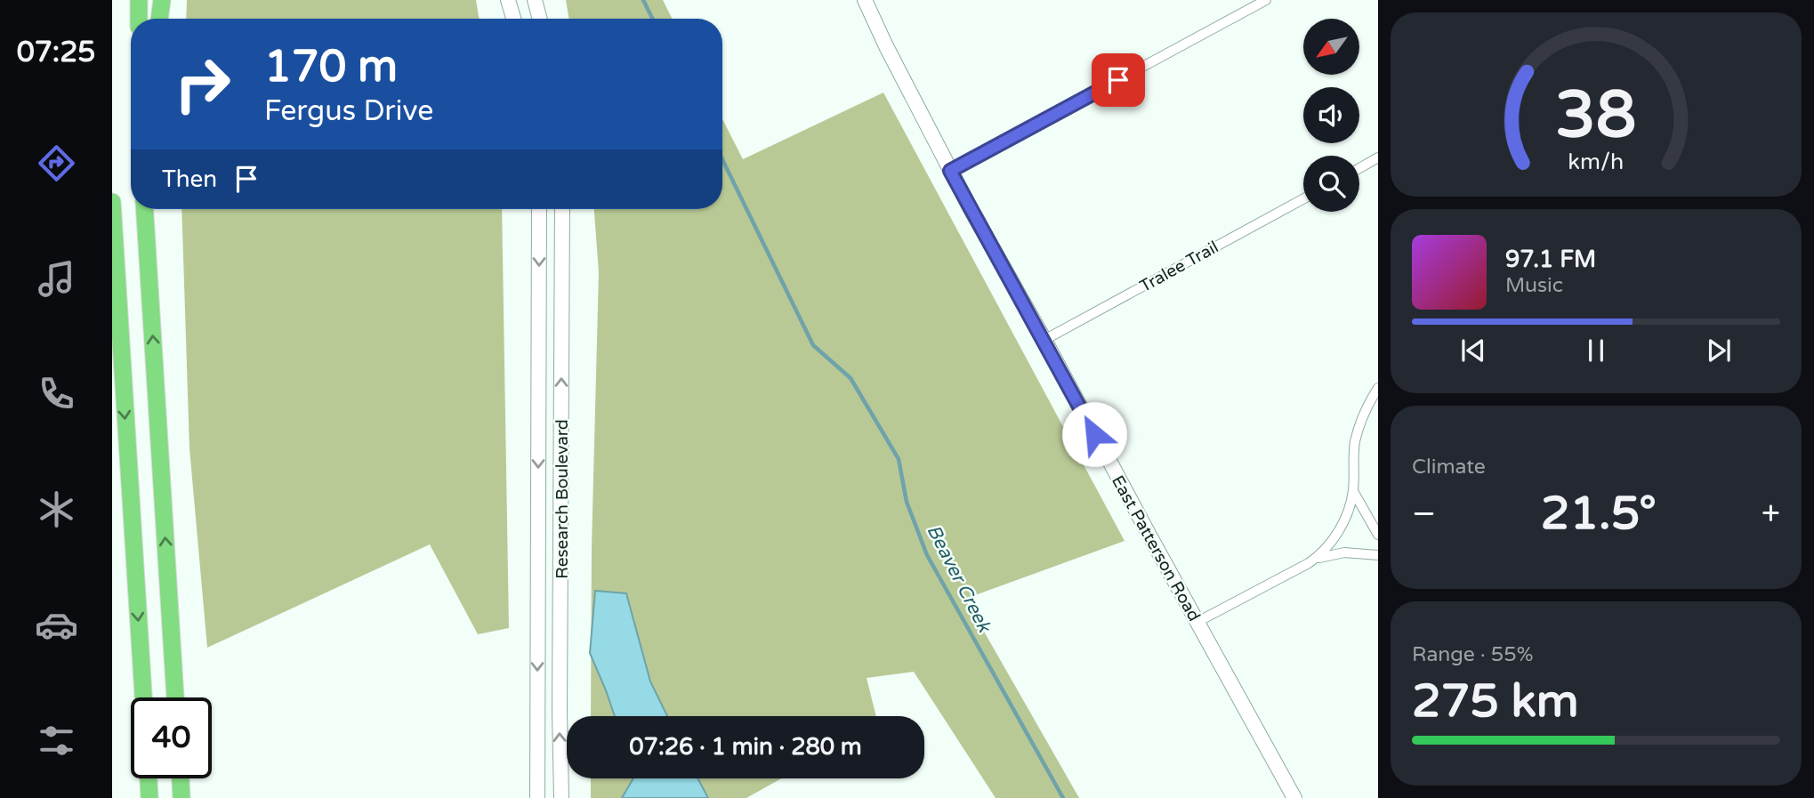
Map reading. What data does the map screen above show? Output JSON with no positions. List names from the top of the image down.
{
  "streets": {
    "main road": ["Research Boulevard", "East Patterson Road"],
    "street": ["Tralee Trail"]
  },
  "crossings": [
    ["Tralee Trail", "East Patterson Road"]
  ],
  "water": ["Beaver Creek"],
  "north": "bottom left",
  "page": {
    "tabs": "07:25",
    "turn": ["170 m", "Fergus Drive"],
    "then": "Then",
    "song": ["97.1 FM", "Music"],
    "tile": [
      "Climate",
      ["Range · 55%", "275 km"]
    ],
    "heat": ["−", "21.5°", "+"],
    "limit": "40",
    "trip": "07:26 · 1 min · 280 m",
    "gauge": ["38", "km/h"]
  }
}
